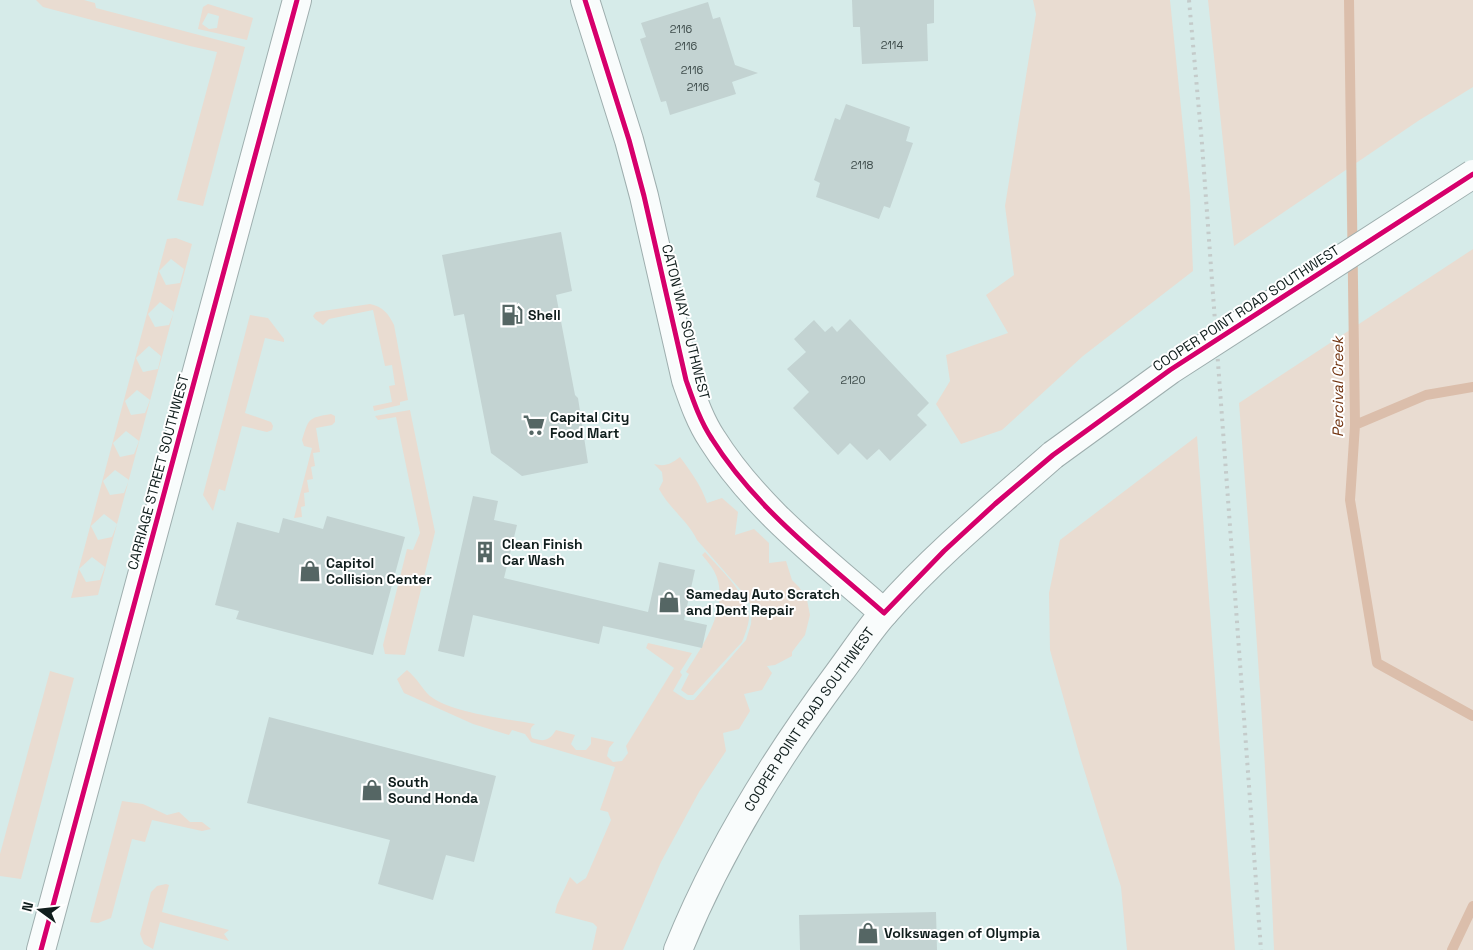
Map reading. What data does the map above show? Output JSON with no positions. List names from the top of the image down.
{
  "streets": {
    "street": ["COOPER POINT ROAD SOUTHWEST", "CATON WAY SOUTHWEST", "CARRIAGE STREET SOUTHWEST"]
  },
  "crossings": [
    ["COOPER POINT ROAD SOUTHWEST", "CATON WAY SOUTHWEST"]
  ],
  "water": ["Percival Creek"],
  "places": {
    "fuel station": ["Shell"],
    "supermarket": ["Capital City Food Mart"],
    "building": ["Clean Finish Car Wash"],
    "shop": [
      "Capitol Collision Center",
      "Sameday Auto Scratch and Dent Repair",
      "South Sound Honda",
      "Volkswagen of Olympia"
    ]
  },
  "house_numbers": [
    "2116",
    "2114",
    "2116",
    "2116",
    "2116",
    "2118",
    "2120"
  ],
  "north": "left"
}
